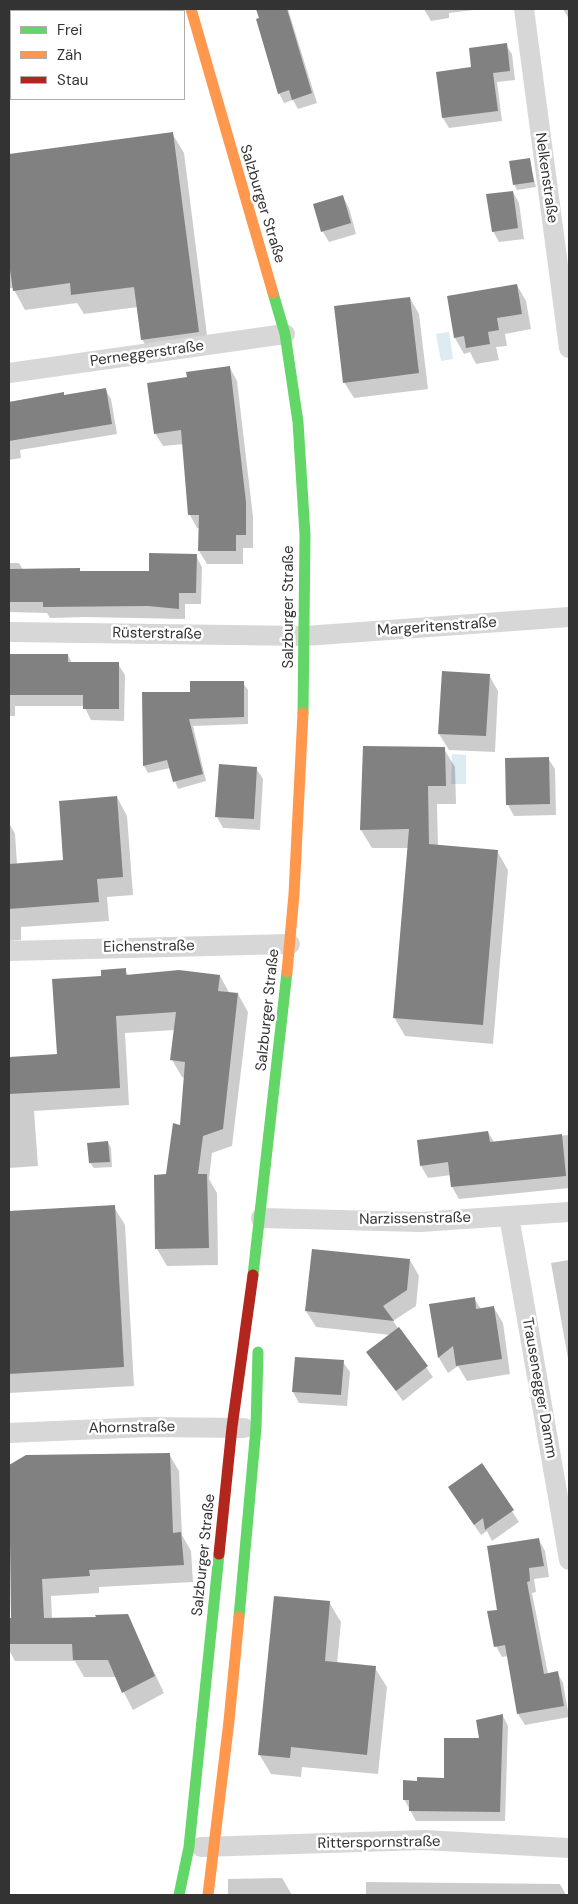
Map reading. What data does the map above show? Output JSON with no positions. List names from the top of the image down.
{
  "streets": {
    "main road": ["Salzburger Straße"],
    "street": [
      "Nelkenstraße",
      "Perneggerstraße",
      "Margeritenstraße",
      "Rüsterstraße",
      "Eichenstraße",
      "Narzissenstraße",
      "Trausenegger Damm",
      "Ahornstraße",
      "Ritterspornstraße"
    ]
  },
  "crossings": [
    ["Salzburger Straße", "Perneggerstraße"],
    ["Salzburger Straße", "Margeritenstraße"],
    ["Salzburger Straße", "Rüsterstraße"],
    ["Salzburger Straße", "Eichenstraße"],
    ["Salzburger Straße", "Narzissenstraße"],
    ["Salzburger Straße", "Ahornstraße"],
    ["Salzburger Straße", "Ritterspornstraße"],
    ["Margeritenstraße", "Rüsterstraße"],
    ["Narzissenstraße", "Trausenegger Damm"]
  ],
  "legend": ["Frei", "Zäh", "Stau"]
}
